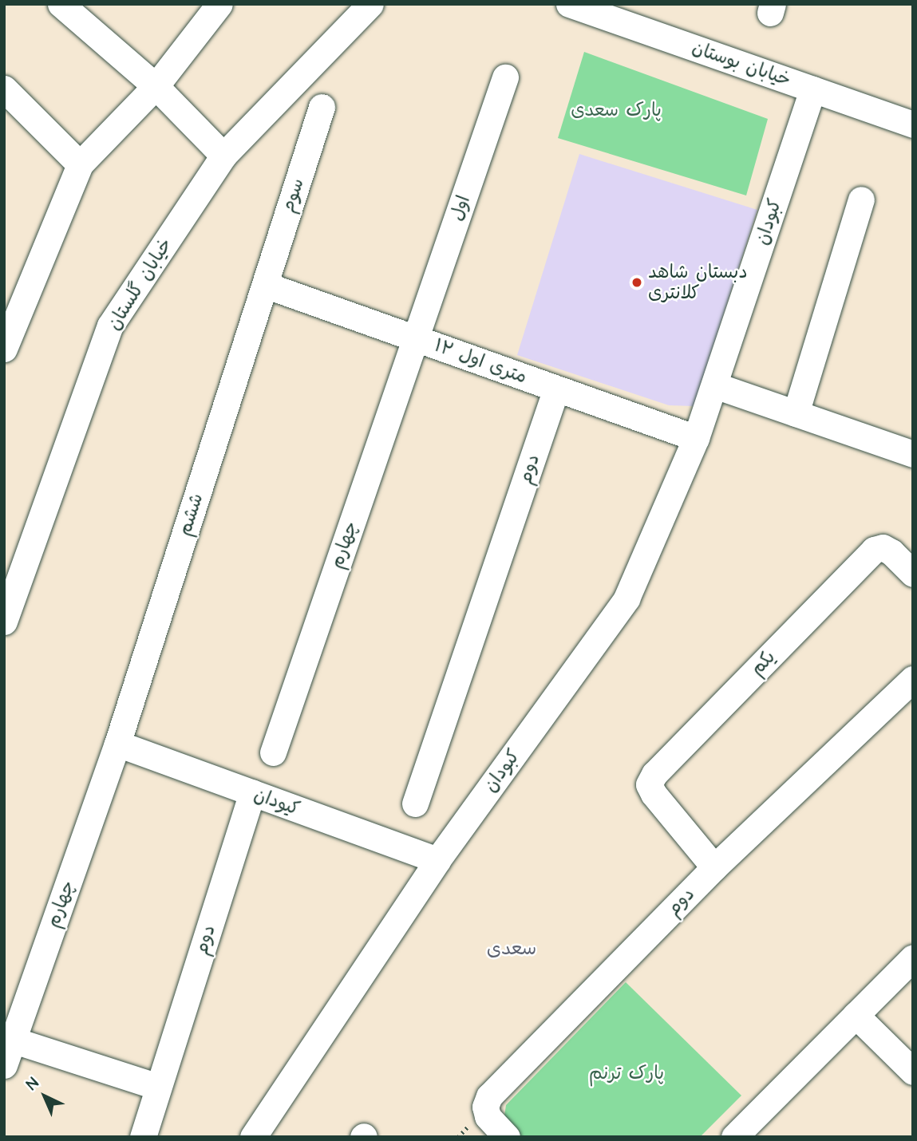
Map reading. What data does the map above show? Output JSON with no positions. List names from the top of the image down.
{
  "streets": {
    "street": [
      "خیابان بوستان",
      "سوم",
      "اول",
      "کبودان",
      "خیابان گلستان",
      "۱۲ متری اول",
      "دوم",
      "ششم",
      "چهارم",
      "یکم",
      "کیودان"
    ]
  },
  "crossings": [
    ["خیابان بوستان", "کبودان"],
    ["سوم", "۱۲ متری اول"],
    ["سوم", "ششم"],
    ["اول", "۱۲ متری اول"],
    ["اول", "چهارم"],
    ["کبودان", "۱۲ متری اول"],
    ["کبودان", "کیودان"],
    ["۱۲ متری اول", "دوم"],
    ["۱۲ متری اول", "ششم"],
    ["۱۲ متری اول", "چهارم"],
    ["دوم", "یکم"],
    ["دوم", "کیودان"],
    ["ششم", "چهارم"],
    ["ششم", "کیودان"],
    ["چهارم", "کیودان"]
  ],
  "districts": ["سعدی"],
  "parks": ["پارک سعدی", "پارک ترنم"],
  "places": ["دبستان شاهد کلانتری"],
  "north": "top left"
}
